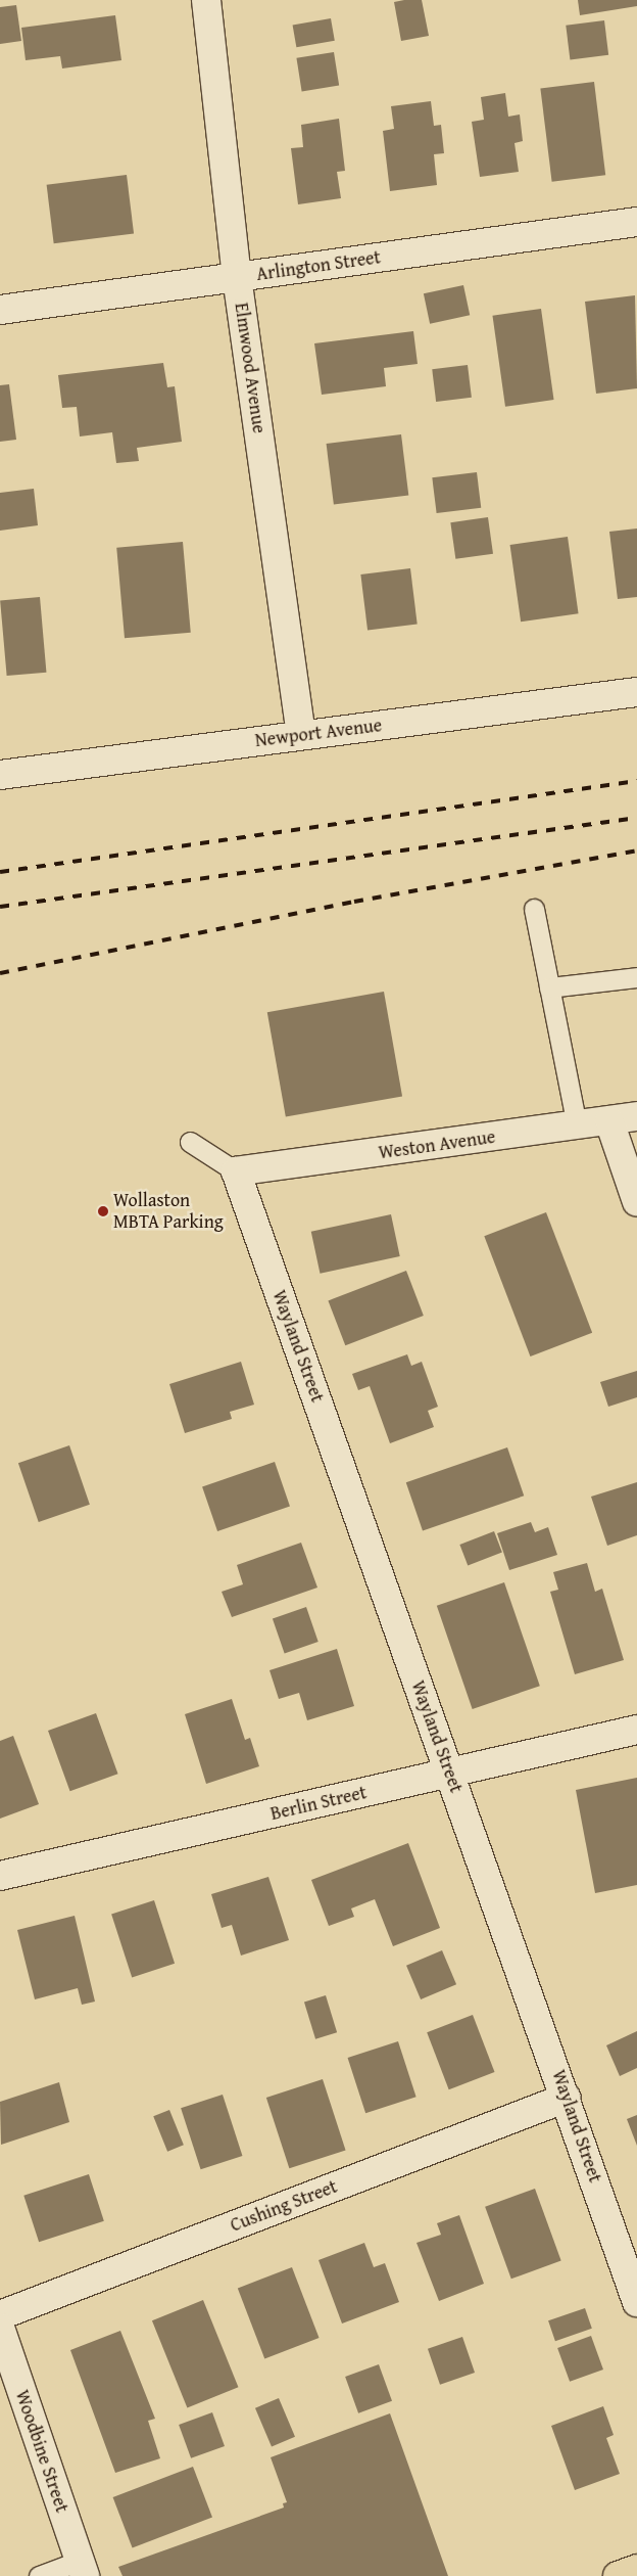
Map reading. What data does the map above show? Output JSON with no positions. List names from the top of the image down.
{
  "streets": {
    "street": [
      "Arlington Street",
      "Elmwood Avenue",
      "Newport Avenue",
      "Weston Avenue",
      "Wayland Street",
      "Berlin Street",
      "Cushing Street",
      "Woodbine Street"
    ]
  },
  "crossings": [
    ["Arlington Street", "Elmwood Avenue"],
    ["Elmwood Avenue", "Newport Avenue"],
    ["Weston Avenue", "Wayland Street"],
    ["Wayland Street", "Berlin Street"],
    ["Wayland Street", "Cushing Street"]
  ],
  "places": ["Wollaston MBTA Parking"]
}
